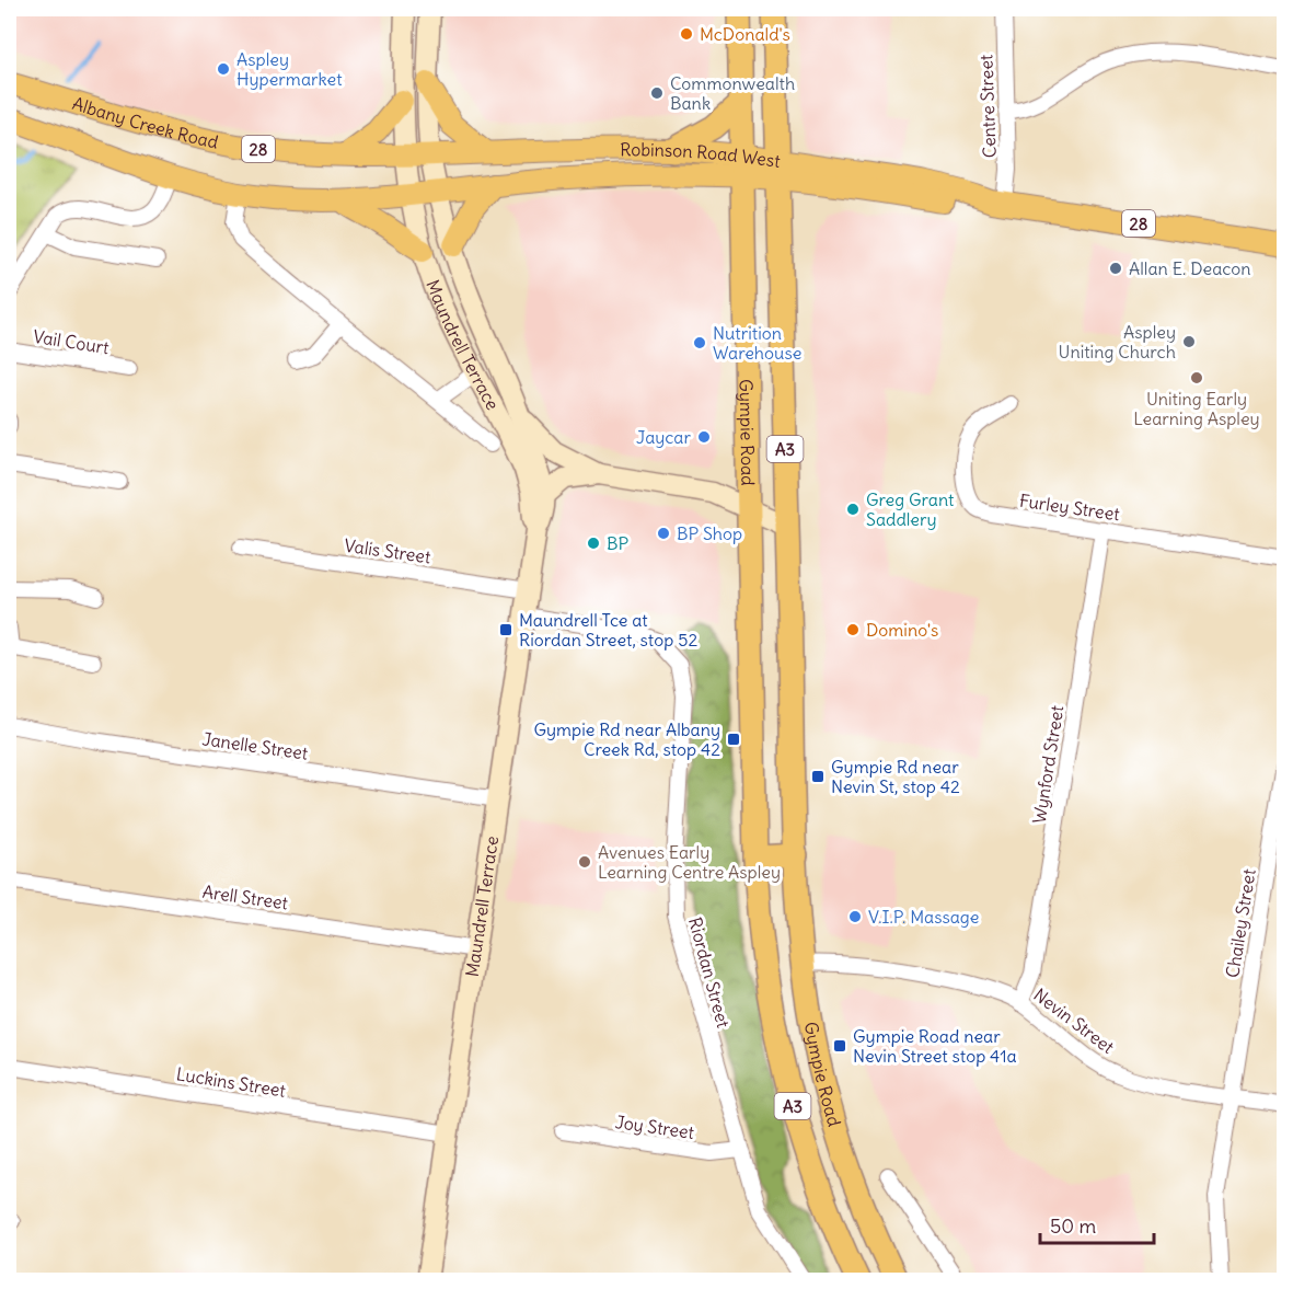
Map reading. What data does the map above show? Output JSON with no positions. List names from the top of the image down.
{
  "streets": {
    "highway": ["Gympie Road", "A3"],
    "main road": [
      "Albany Creek Road",
      "28",
      "Robinson Road West",
      "Maundrell Terrace"
    ],
    "street": [
      "Centre Street",
      "Vail Court",
      "Furley Street",
      "Valis Street",
      "Janelle Street",
      "Wynford Street",
      "Arell Street",
      "Chailey Street",
      "Riordan Street",
      "Nevin Street",
      "Luckins Street",
      "Joy Street"
    ]
  },
  "crossings": [
    ["Centre Street", "Robinson Road West"],
    ["Albany Creek Road", "Robinson Road West"],
    ["Albany Creek Road", "Maundrell Terrace"],
    ["Robinson Road West", "Maundrell Terrace"],
    ["Robinson Road West", "Gympie Road"],
    ["Maundrell Terrace", "Valis Street"],
    ["Maundrell Terrace", "Janelle Street"],
    ["Maundrell Terrace", "Arell Street"],
    ["Maundrell Terrace", "Riordan Street"],
    ["Maundrell Terrace", "Luckins Street"],
    ["Gympie Road", "Nevin Street"],
    ["Furley Street", "Wynford Street"],
    ["Wynford Street", "Nevin Street"],
    ["Chailey Street", "Nevin Street"],
    ["Riordan Street", "Joy Street"]
  ],
  "places": {
    "other": [
      "McDonald's",
      "Aspley Hypermarket",
      "Commonwealth Bank",
      "Allan E. Deacon",
      "Aspley Uniting Church",
      "Nutrition Warehouse",
      "Uniting Early Learning Aspley",
      "Jaycar",
      "Greg Grant Saddlery",
      "BP Shop",
      "BP",
      "Domino's",
      "Avenues Early Learning Centre Aspley",
      "V.I.P. Massage"
    ],
    "transit": [
      "Maundrell Tce at Riordan Street, stop 52",
      "Gympie Rd near Albany Creek Rd, stop 42",
      "Gympie Rd near Nevin St, stop 42",
      "Gympie Road near Nevin Street stop 41a"
    ]
  },
  "scale_bar": "50 m"
}
